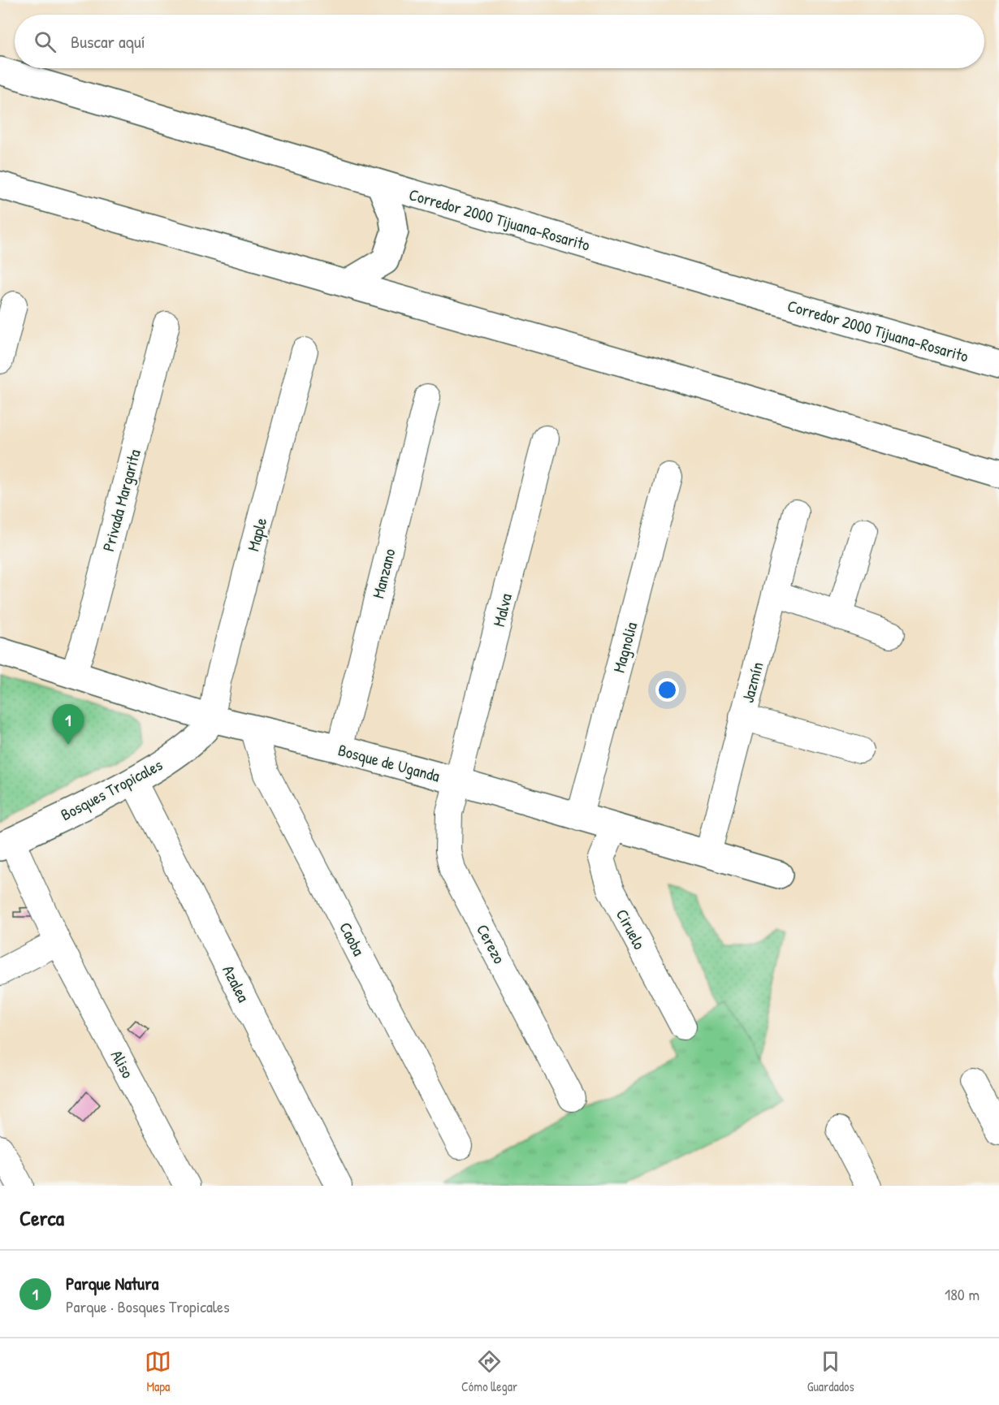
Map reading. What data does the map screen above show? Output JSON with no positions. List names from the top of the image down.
{
  "streets": {
    "main road": ["Corredor 2000 Tijuana-Rosarito", "Bosque de Uganda", "Bosques Tropicales"],
    "street": [
      "Privada Margarita",
      "Maple",
      "Manzano",
      "Malva",
      "Magnolia",
      "Jazmín",
      "Ciruelo",
      "Caoba",
      "Cerezo",
      "Azalea",
      "Aliso"
    ]
  },
  "crossings": [
    ["Privada Margarita", "Bosque de Uganda"],
    ["Maple", "Bosque de Uganda"],
    ["Maple", "Bosques Tropicales"],
    ["Manzano", "Bosque de Uganda"],
    ["Malva", "Bosque de Uganda"],
    ["Malva", "Cerezo"],
    ["Magnolia", "Bosque de Uganda"],
    ["Jazmín", "Bosque de Uganda"],
    ["Bosque de Uganda", "Bosques Tropicales"],
    ["Bosque de Uganda", "Ciruelo"],
    ["Bosque de Uganda", "Caoba"],
    ["Bosque de Uganda", "Cerezo"],
    ["Bosques Tropicales", "Azalea"],
    ["Bosques Tropicales", "Aliso"]
  ],
  "page": {
    "search": "Buscar aquí",
    "pins": "1",
    "heading": "Cerca",
    "list": [
      {
        "mark": "1",
        "name": "Parque Natura",
        "note": "Parque · Bosques Tropicales",
        "value": "180 m"
      }
    ],
    "nav": ["Mapa", "Cómo llegar", "Guardados"]
  }
}
